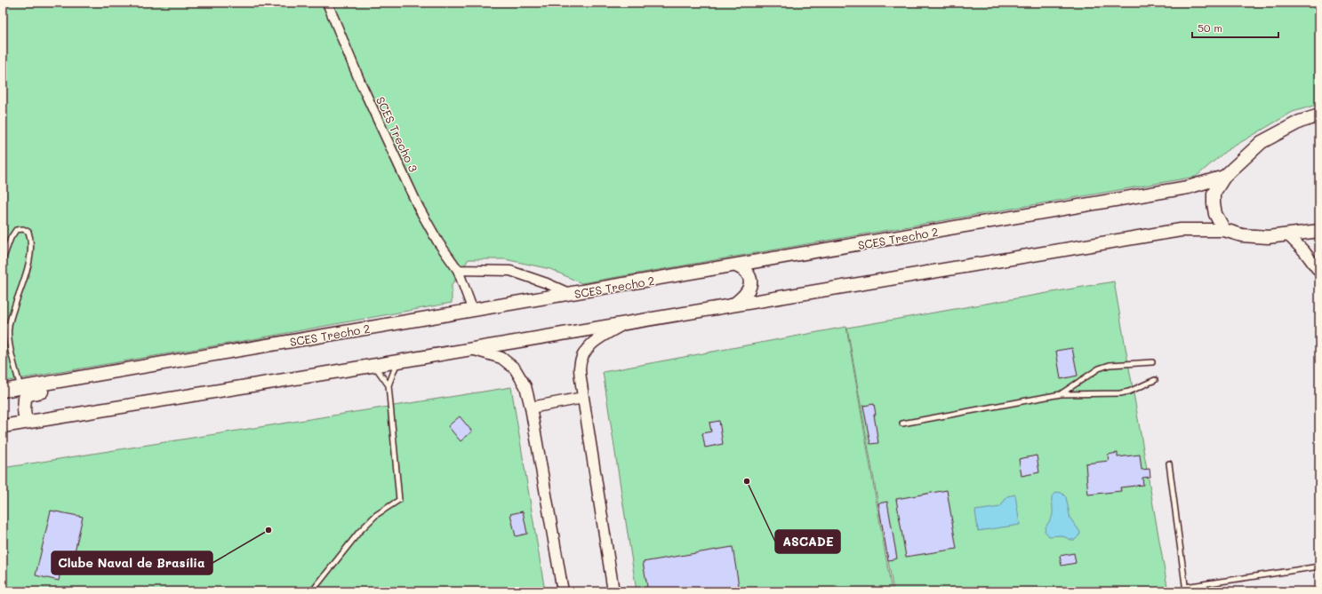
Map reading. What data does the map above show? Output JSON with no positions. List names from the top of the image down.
{
  "streets": {
    "main road": ["SCES Trecho 2"],
    "street": ["SCES Trecho 3"]
  },
  "crossings": [
    ["SCES Trecho 3", "SCES Trecho 2"]
  ],
  "places": ["ASCADE", "Clube Naval de Brasília"],
  "scale_bar": "50 m"
}
